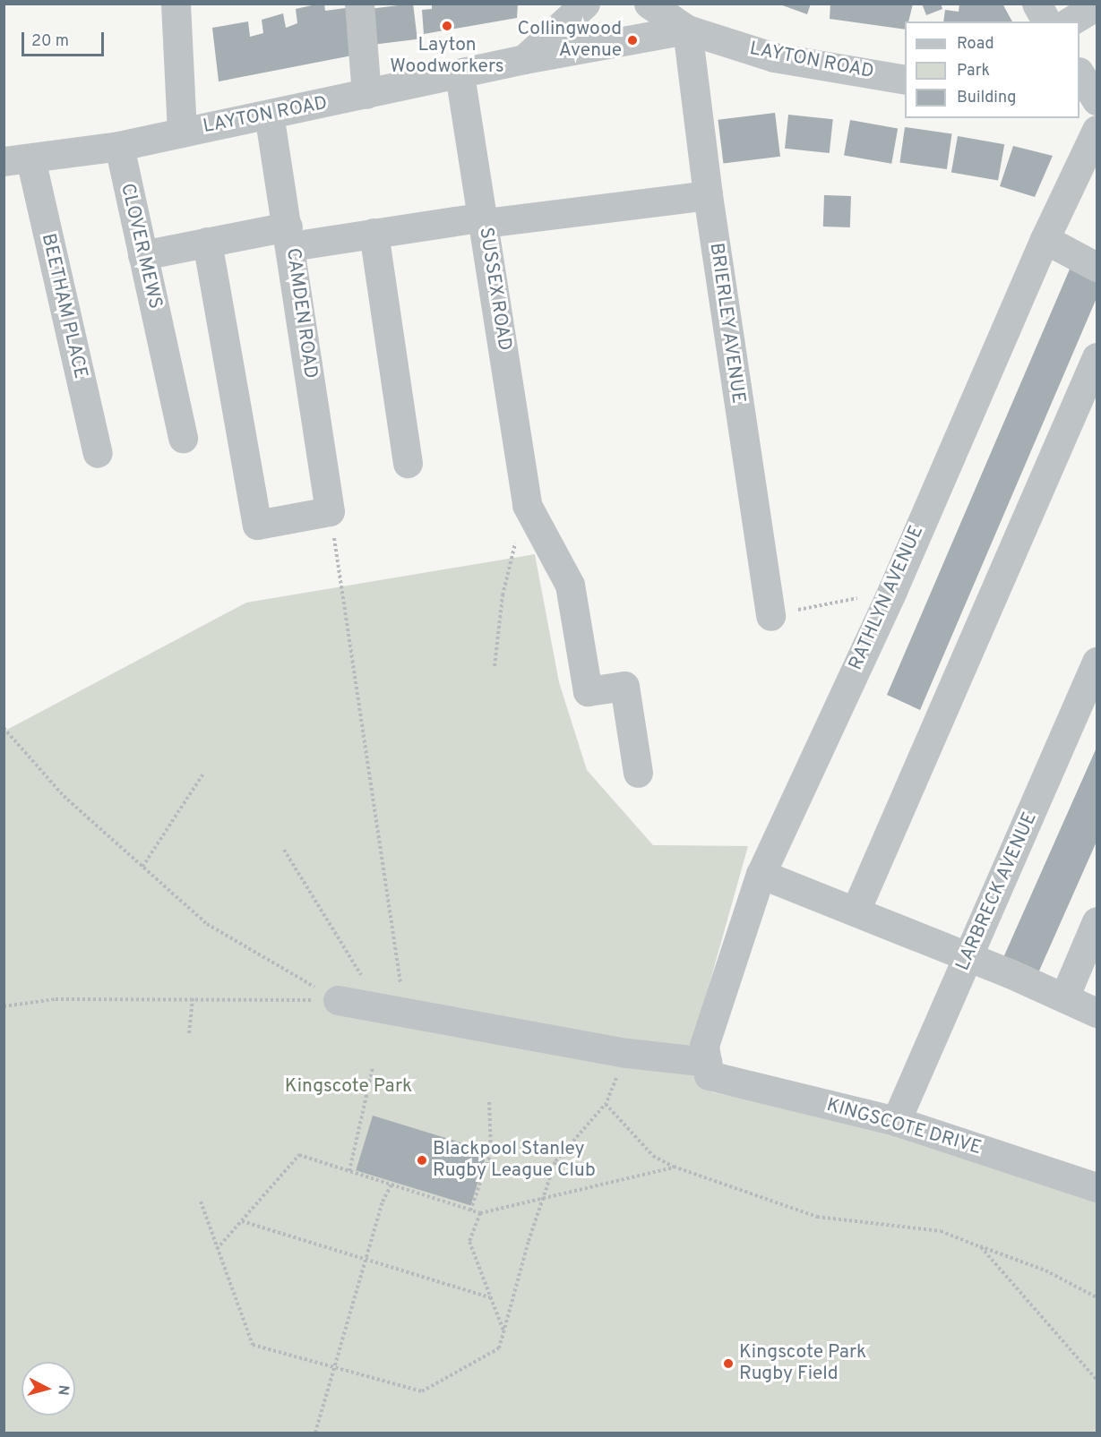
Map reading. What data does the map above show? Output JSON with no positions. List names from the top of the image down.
{
  "streets": {
    "street": [
      "LAYTON ROAD",
      "CLOVER MEWS",
      "SUSSEX ROAD",
      "BEETHAM PLACE",
      "CAMDEN ROAD",
      "BRIERLEY AVENUE",
      "RATHLYN AVENUE",
      "LARBRECK AVENUE",
      "KINGSCOTE DRIVE"
    ]
  },
  "crossings": [
    ["LAYTON ROAD", "CLOVER MEWS"],
    ["LAYTON ROAD", "SUSSEX ROAD"],
    ["LAYTON ROAD", "BEETHAM PLACE"],
    ["LAYTON ROAD", "CAMDEN ROAD"],
    ["LAYTON ROAD", "BRIERLEY AVENUE"],
    ["RATHLYN AVENUE", "KINGSCOTE DRIVE"],
    ["LARBRECK AVENUE", "KINGSCOTE DRIVE"]
  ],
  "parks": ["Kingscote Park"],
  "places": [
    "Layton Woodworkers",
    "Collingwood Avenue",
    "Blackpool Stanley Rugby League Club",
    "Kingscote Park Rugby Field"
  ],
  "legend": ["Road", "Park", "Building"],
  "scale_bar": "20 m",
  "north": "right"
}
